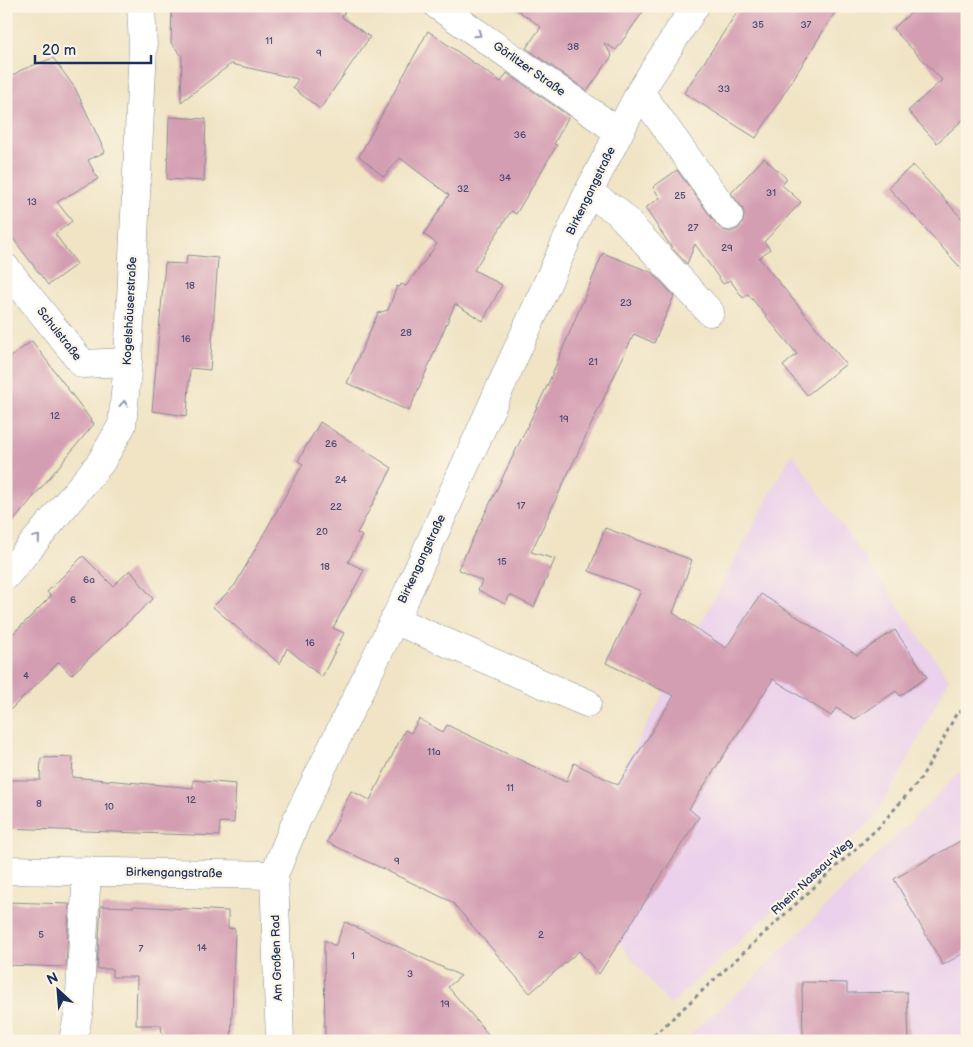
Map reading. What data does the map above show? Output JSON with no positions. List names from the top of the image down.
{
  "streets": {
    "street": [
      "Görlitzer Straße",
      "Birkengangstraße",
      "Kogelshäuserstraße",
      "Schulstraße",
      "Am Großen Rad"
    ],
    "path": ["Rhein-Nassau-Weg"]
  },
  "crossings": [
    ["Görlitzer Straße", "Birkengangstraße"],
    ["Birkengangstraße", "Am Großen Rad"],
    ["Kogelshäuserstraße", "Schulstraße"]
  ],
  "one_way": ["Görlitzer Straße", "Kogelshäuserstraße"],
  "house_numbers": [
    "35",
    "37",
    "11",
    "38",
    "9",
    "33",
    "36",
    "34",
    "32",
    "31",
    "25",
    "13",
    "27",
    "29",
    "18",
    "23",
    "28",
    "16",
    "21",
    "12",
    "19",
    "26",
    "24",
    "17",
    "22",
    "20",
    "15",
    "18",
    "6a",
    "6",
    "16",
    "4",
    "11a",
    "11",
    "12",
    "8",
    "10",
    "9",
    "5",
    "2",
    "14",
    "7",
    "1",
    "3",
    "19"
  ],
  "scale_bar": "20 m",
  "north": "top left"
}
